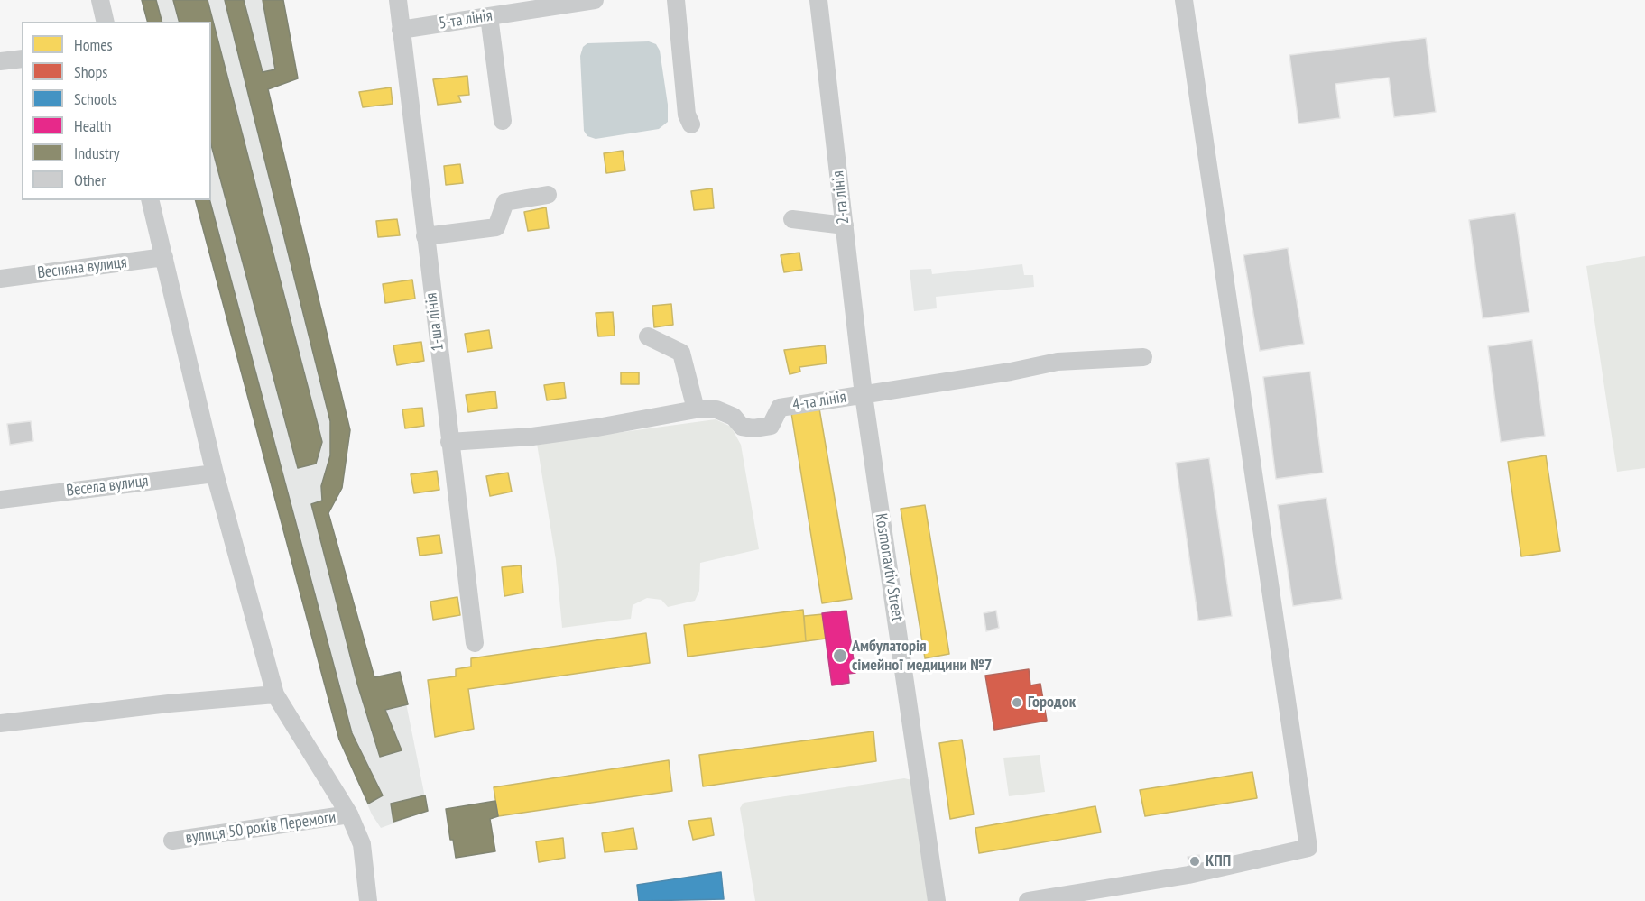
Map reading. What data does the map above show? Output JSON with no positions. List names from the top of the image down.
{
  "streets": {
    "street": [
      "5-та лінія",
      "2-га лінія",
      "Весняна вулиця",
      "1-ша лінія",
      "4-та лінія",
      "Весела вулиця",
      "Kosmonavtiv Street",
      "вулиця 50 років Перемоги"
    ]
  },
  "crossings": [
    ["5-та лінія", "1-ша лінія"],
    ["2-га лінія", "4-та лінія"],
    ["2-га лінія", "Kosmonavtiv Street"],
    ["1-ша лінія", "4-та лінія"],
    ["4-та лінія", "Kosmonavtiv Street"]
  ],
  "places": ["Амбулаторія сімейної медицини №7", "Городок", "КПП"],
  "legend": [
    "Homes",
    "Shops",
    "Schools",
    "Health",
    "Industry",
    "Other"
  ]
}
